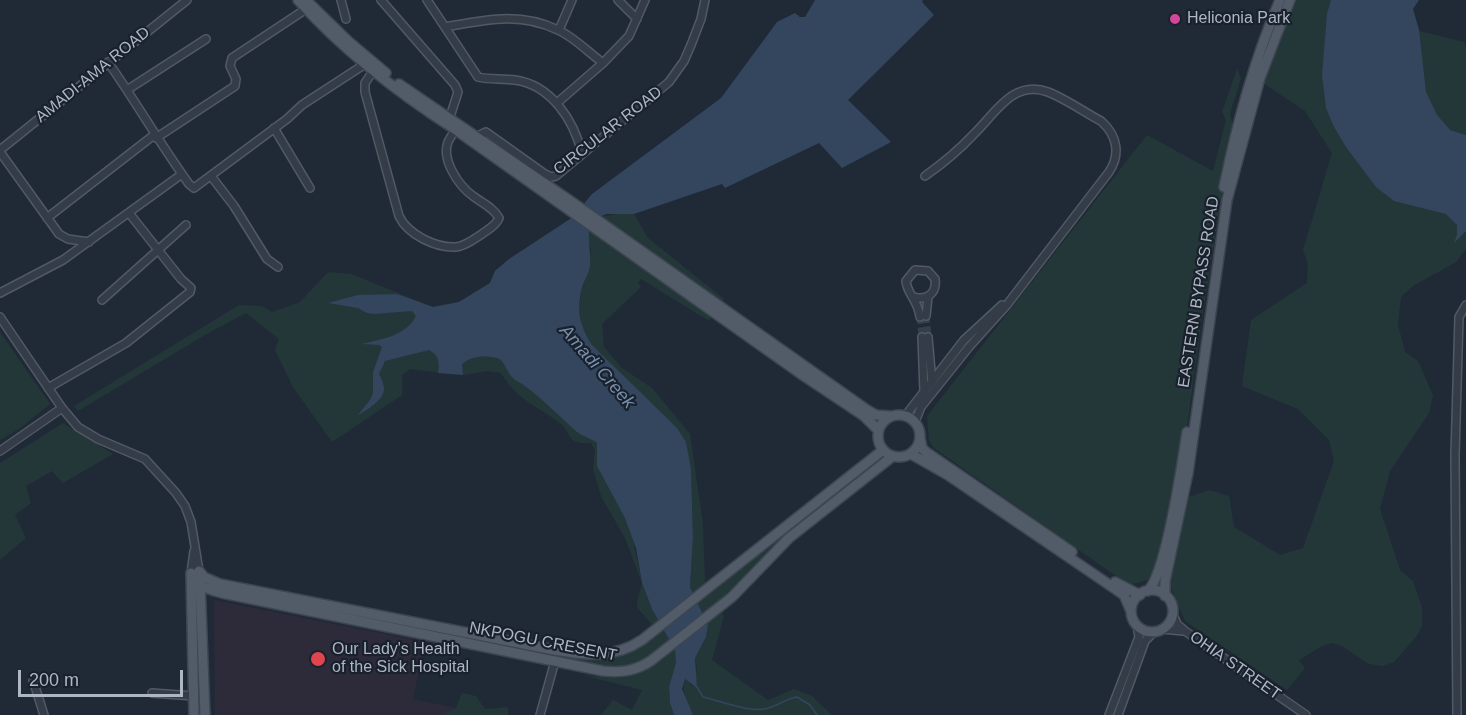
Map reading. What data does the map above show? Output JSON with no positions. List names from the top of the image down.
{
  "streets": {
    "main road": ["EASTERN BYPASS ROAD", "NKPOGU CRESENT"],
    "street": ["AMADI-AMA ROAD", "CIRCULAR ROAD", "OHIA STREET"]
  },
  "crossings": [
    ["EASTERN BYPASS ROAD", "OHIA STREET"]
  ],
  "water": ["Amadi Creek"],
  "places": ["Heliconia Park", "Our Lady's Health of the Sick Hospital"],
  "scale_bar": "200 m"
}
